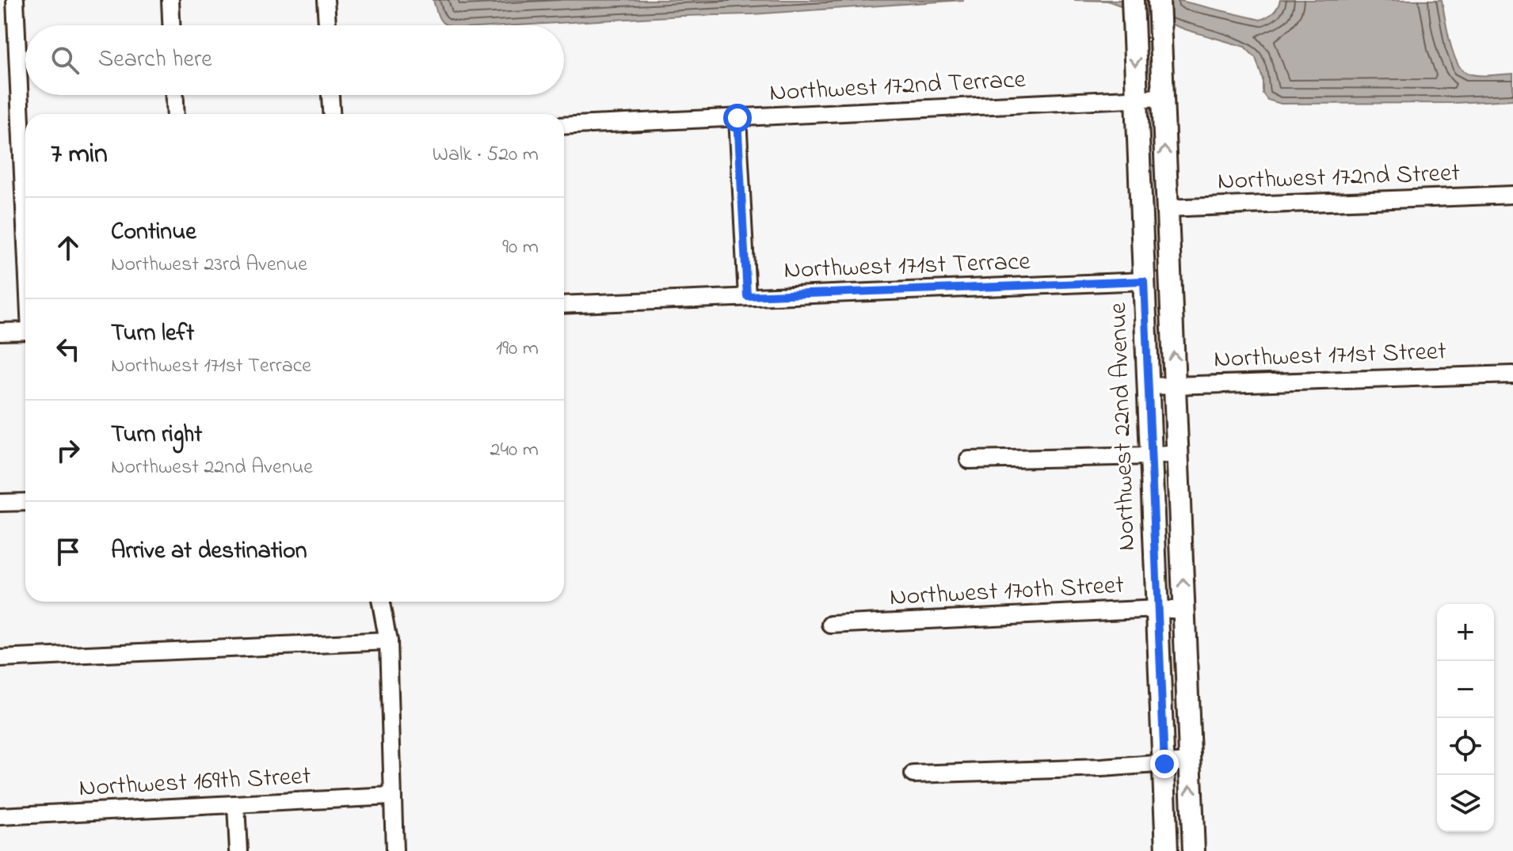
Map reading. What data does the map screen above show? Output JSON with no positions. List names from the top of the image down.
{
  "streets": {
    "main road": ["Northwest 22nd Avenue"],
    "street": [
      "Northwest 172nd Terrace",
      "Northwest 172nd Street",
      "Northwest 171st Terrace",
      "Northwest 171st Street",
      "Northwest 170th Street",
      "Northwest 169th Street"
    ]
  },
  "crossings": [
    ["Northwest 172nd Terrace", "Northwest 22nd Avenue"],
    ["Northwest 172nd Street", "Northwest 22nd Avenue"],
    ["Northwest 171st Terrace", "Northwest 22nd Avenue"],
    ["Northwest 171st Street", "Northwest 22nd Avenue"],
    ["Northwest 22nd Avenue", "Northwest 170th Street"]
  ],
  "page": {
    "search": "Search here",
    "heading": ["7 min", "Walk · 520 m"],
    "list": [
      ["Continue", "Northwest 23rd Avenue", "90 m"],
      ["Turn left", "Northwest 171st Terrace", "190 m"],
      ["Turn right", "Northwest 22nd Avenue", "240 m"],
      "Arrive at destination"
    ],
    "map_buttons": ["+", "−"]
  }
}
